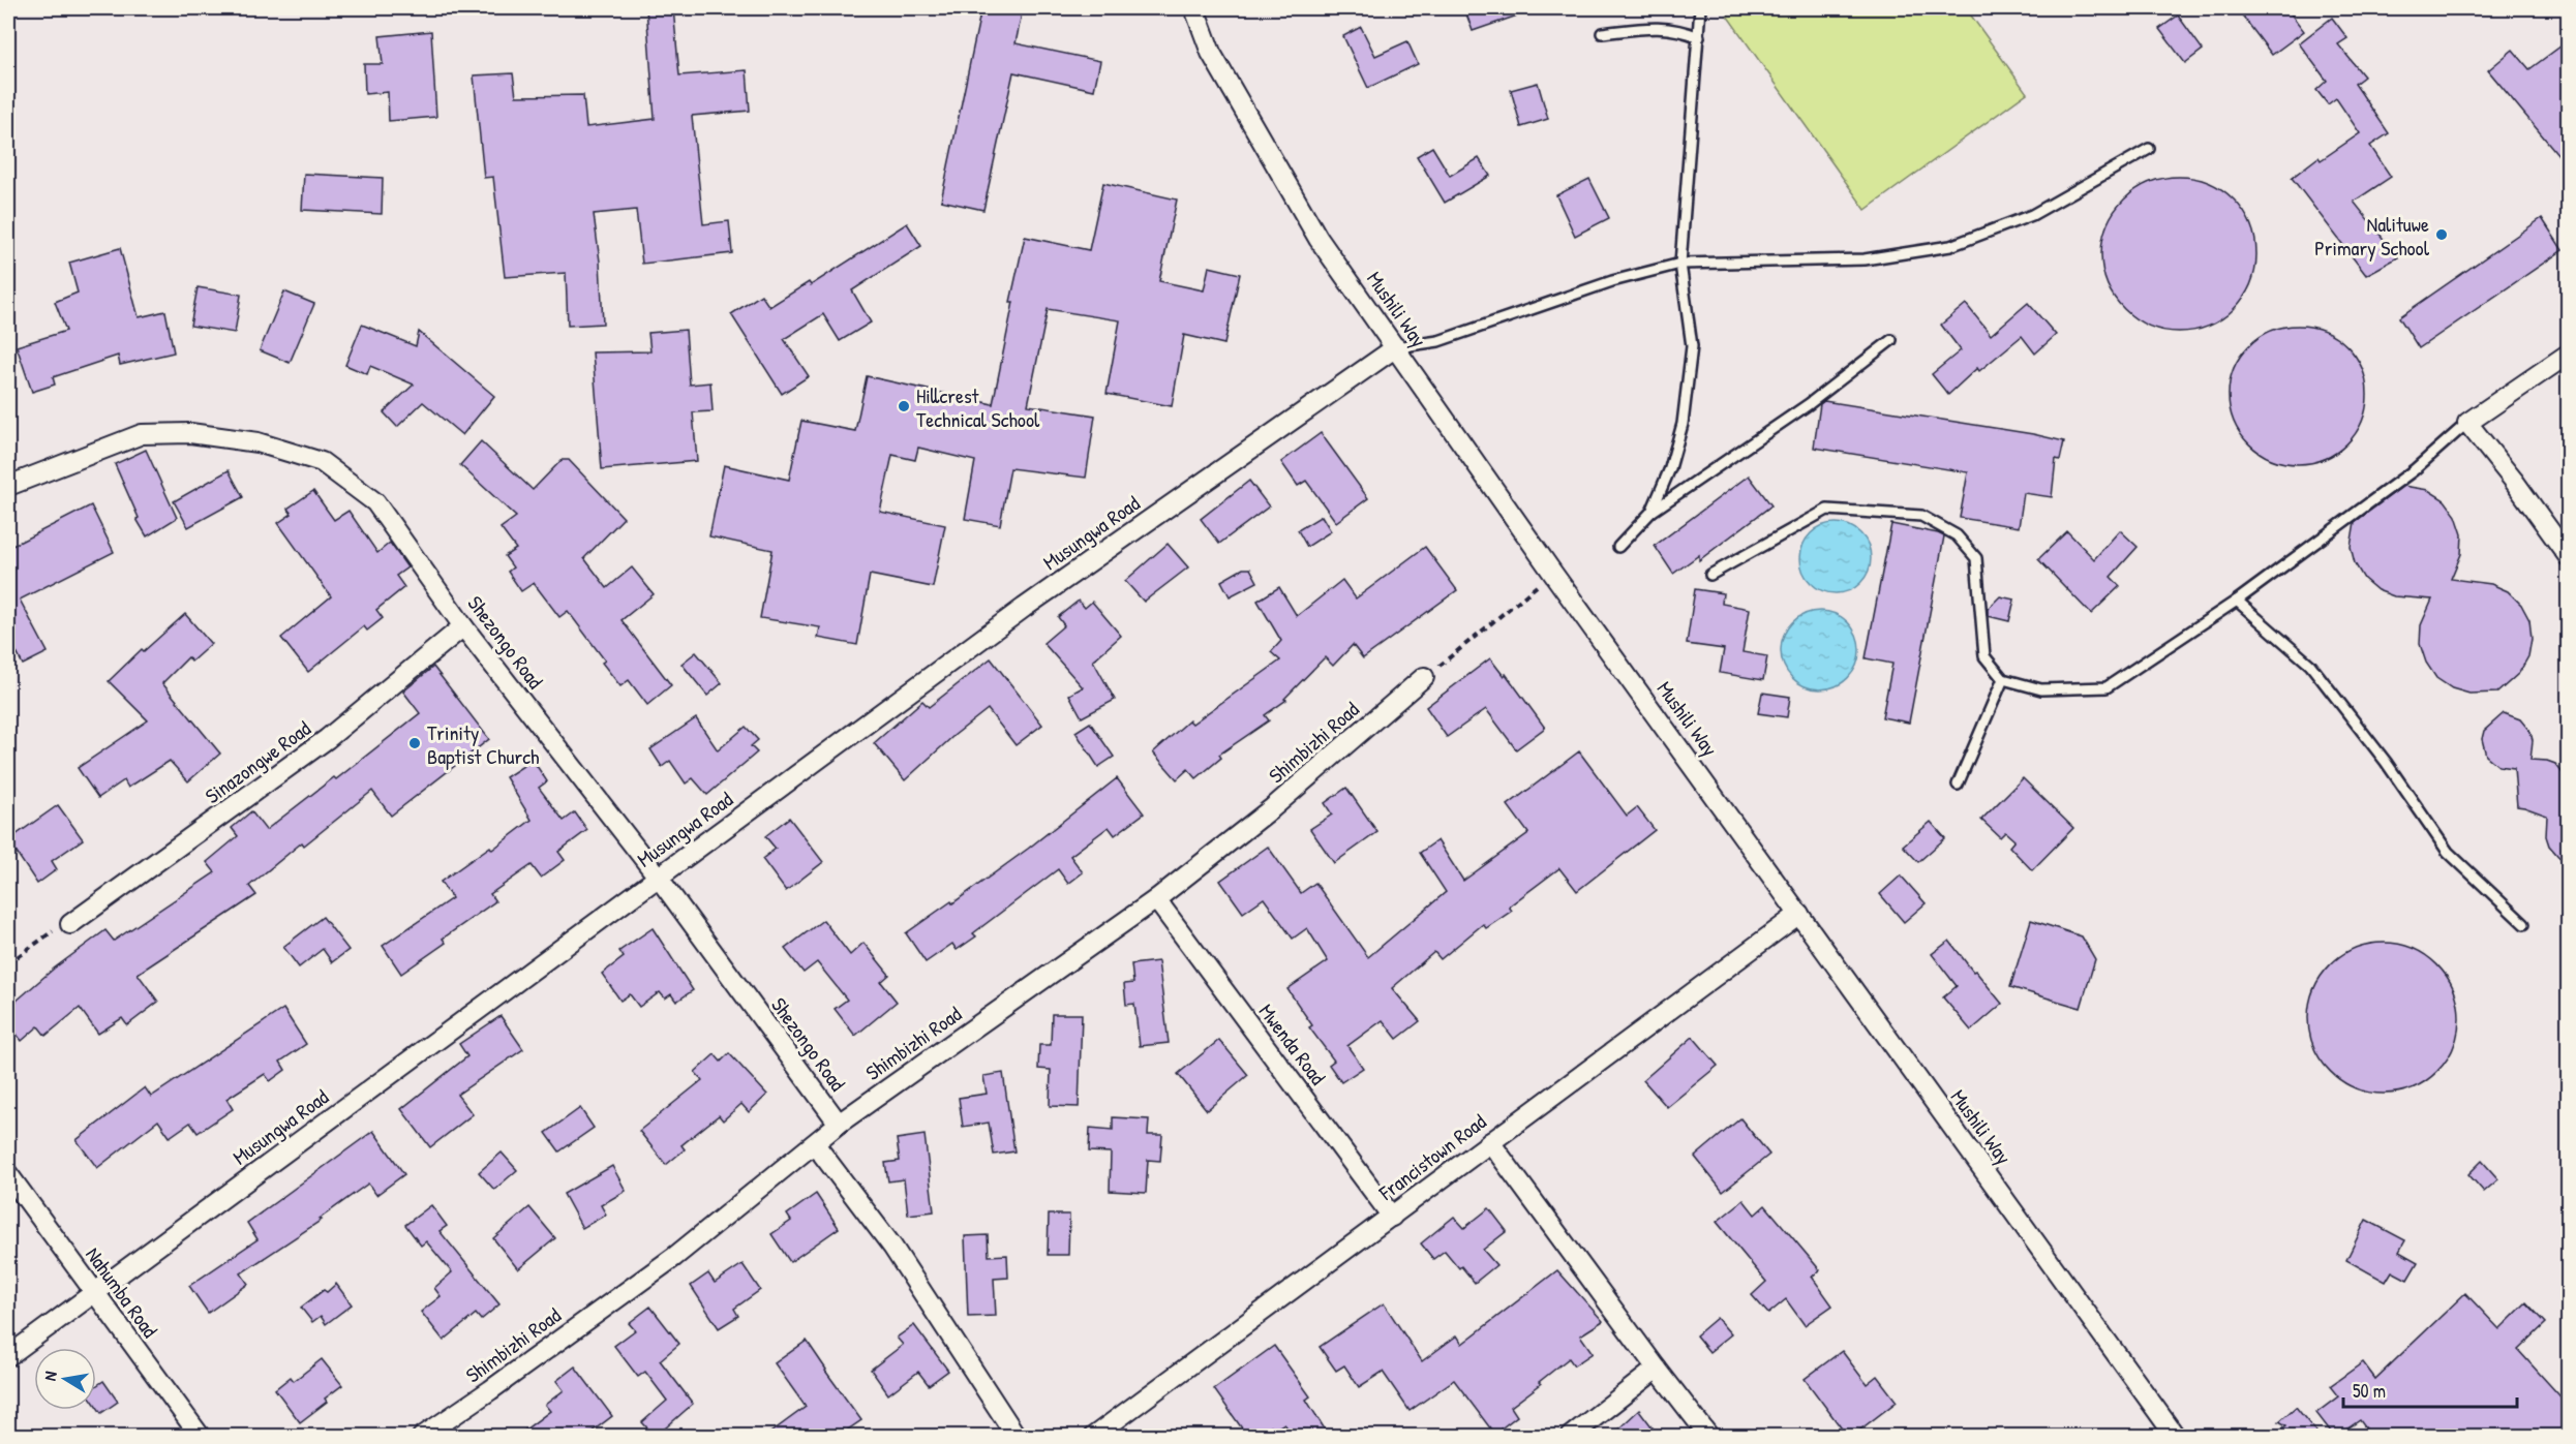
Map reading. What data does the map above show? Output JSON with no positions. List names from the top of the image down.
{
  "streets": {
    "street": [
      "Mushili Way",
      "Musungwa Road",
      "Shezongo Road",
      "Shimbizhi Road",
      "Sinazongwe Road",
      "Mwenda Road",
      "Francistown Road",
      "Nahumba Road"
    ]
  },
  "crossings": [
    ["Mushili Way", "Musungwa Road"],
    ["Mushili Way", "Francistown Road"],
    ["Musungwa Road", "Shezongo Road"],
    ["Musungwa Road", "Nahumba Road"],
    ["Shezongo Road", "Shimbizhi Road"],
    ["Shezongo Road", "Sinazongwe Road"],
    ["Shimbizhi Road", "Mwenda Road"],
    ["Mwenda Road", "Francistown Road"]
  ],
  "places": ["Nalituwe Primary School", "Hillcrest Technical School", "Trinity Baptist Church"],
  "scale_bar": "50 m",
  "north": "left"
}
